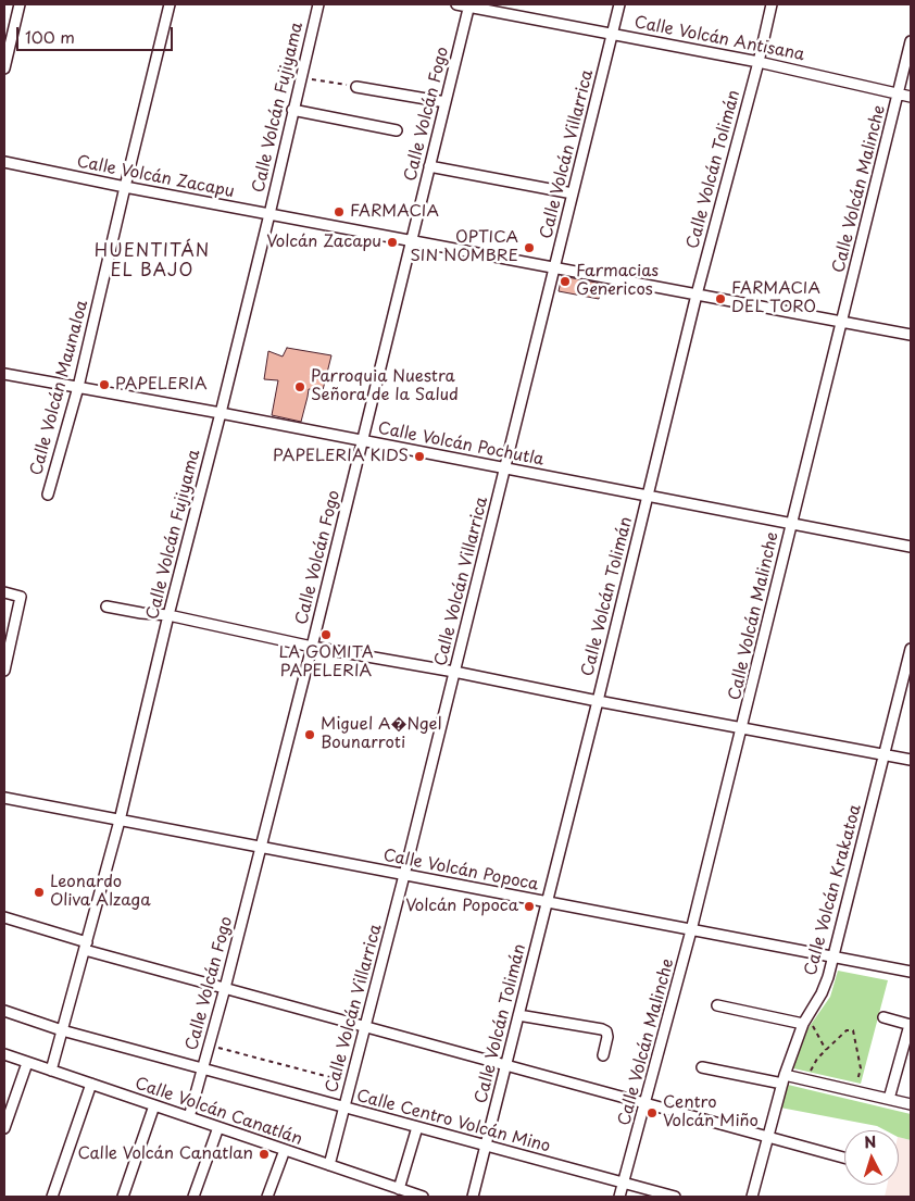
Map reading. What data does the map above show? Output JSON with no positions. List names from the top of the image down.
{
  "streets": {
    "street": [
      "Calle Volcán Antisana",
      "Calle Volcán Fujiyama",
      "Calle Volcán Fogo",
      "Calle Volcán Villarrica",
      "Calle Volcán Tolimán",
      "Calle Volcán Zacapu",
      "Calle Volcán Malinche",
      "Calle Volcán Maunaloa",
      "Calle Volcán Pochutla",
      "Calle Volcán Popoca",
      "Calle Volcán Krakatoa",
      "Calle Volcán Canatlán",
      "Calle Centro Volcán Mino"
    ]
  },
  "crossings": [
    ["Calle Volcán Antisana", "Calle Volcán Fogo"],
    ["Calle Volcán Antisana", "Calle Volcán Villarrica"],
    ["Calle Volcán Antisana", "Calle Volcán Tolimán"],
    ["Calle Volcán Antisana", "Calle Volcán Malinche"],
    ["Calle Volcán Fujiyama", "Calle Volcán Zacapu"],
    ["Calle Volcán Fujiyama", "Calle Volcán Pochutla"],
    ["Calle Volcán Fujiyama", "Calle Volcán Popoca"],
    ["Calle Volcán Fujiyama", "Calle Volcán Canatlán"],
    ["Calle Volcán Fujiyama", "Calle Centro Volcán Mino"],
    ["Calle Volcán Fogo", "Calle Volcán Zacapu"],
    ["Calle Volcán Fogo", "Calle Volcán Pochutla"],
    ["Calle Volcán Fogo", "Calle Volcán Popoca"],
    ["Calle Volcán Fogo", "Calle Volcán Canatlán"],
    ["Calle Volcán Fogo", "Calle Centro Volcán Mino"],
    ["Calle Volcán Villarrica", "Calle Volcán Zacapu"],
    ["Calle Volcán Villarrica", "Calle Volcán Pochutla"],
    ["Calle Volcán Villarrica", "Calle Volcán Popoca"],
    ["Calle Volcán Villarrica", "Calle Volcán Canatlán"],
    ["Calle Volcán Villarrica", "Calle Centro Volcán Mino"],
    ["Calle Volcán Tolimán", "Calle Volcán Zacapu"],
    ["Calle Volcán Tolimán", "Calle Volcán Pochutla"],
    ["Calle Volcán Tolimán", "Calle Volcán Popoca"],
    ["Calle Volcán Tolimán", "Calle Centro Volcán Mino"],
    ["Calle Volcán Zacapu", "Calle Volcán Malinche"],
    ["Calle Volcán Zacapu", "Calle Volcán Maunaloa"],
    ["Calle Volcán Malinche", "Calle Volcán Pochutla"],
    ["Calle Volcán Malinche", "Calle Volcán Popoca"],
    ["Calle Volcán Malinche", "Calle Centro Volcán Mino"],
    ["Calle Volcán Maunaloa", "Calle Volcán Pochutla"],
    ["Calle Volcán Popoca", "Calle Volcán Krakatoa"]
  ],
  "districts": ["HUENTITÁN EL BAJO"],
  "places": [
    "FARMACIA",
    "Volcán Zacapu",
    "OPTICA SIN NOMBRE",
    "Farmacias Genericos",
    "FARMACIA DEL TORO",
    "PAPELERIA",
    "Parroquia Nuestra Señora de la Salud",
    "PAPELERIA KIDS",
    "LA GOMITA PAPELERIA",
    "Miguel A�Ngel Bounarroti",
    "Leonardo Oliva Alzaga",
    "Volcán Popoca",
    "Centro Volcán Miño",
    "Calle Volcán Canatlan"
  ],
  "scale_bar": "100 m",
  "north": "top"
}
